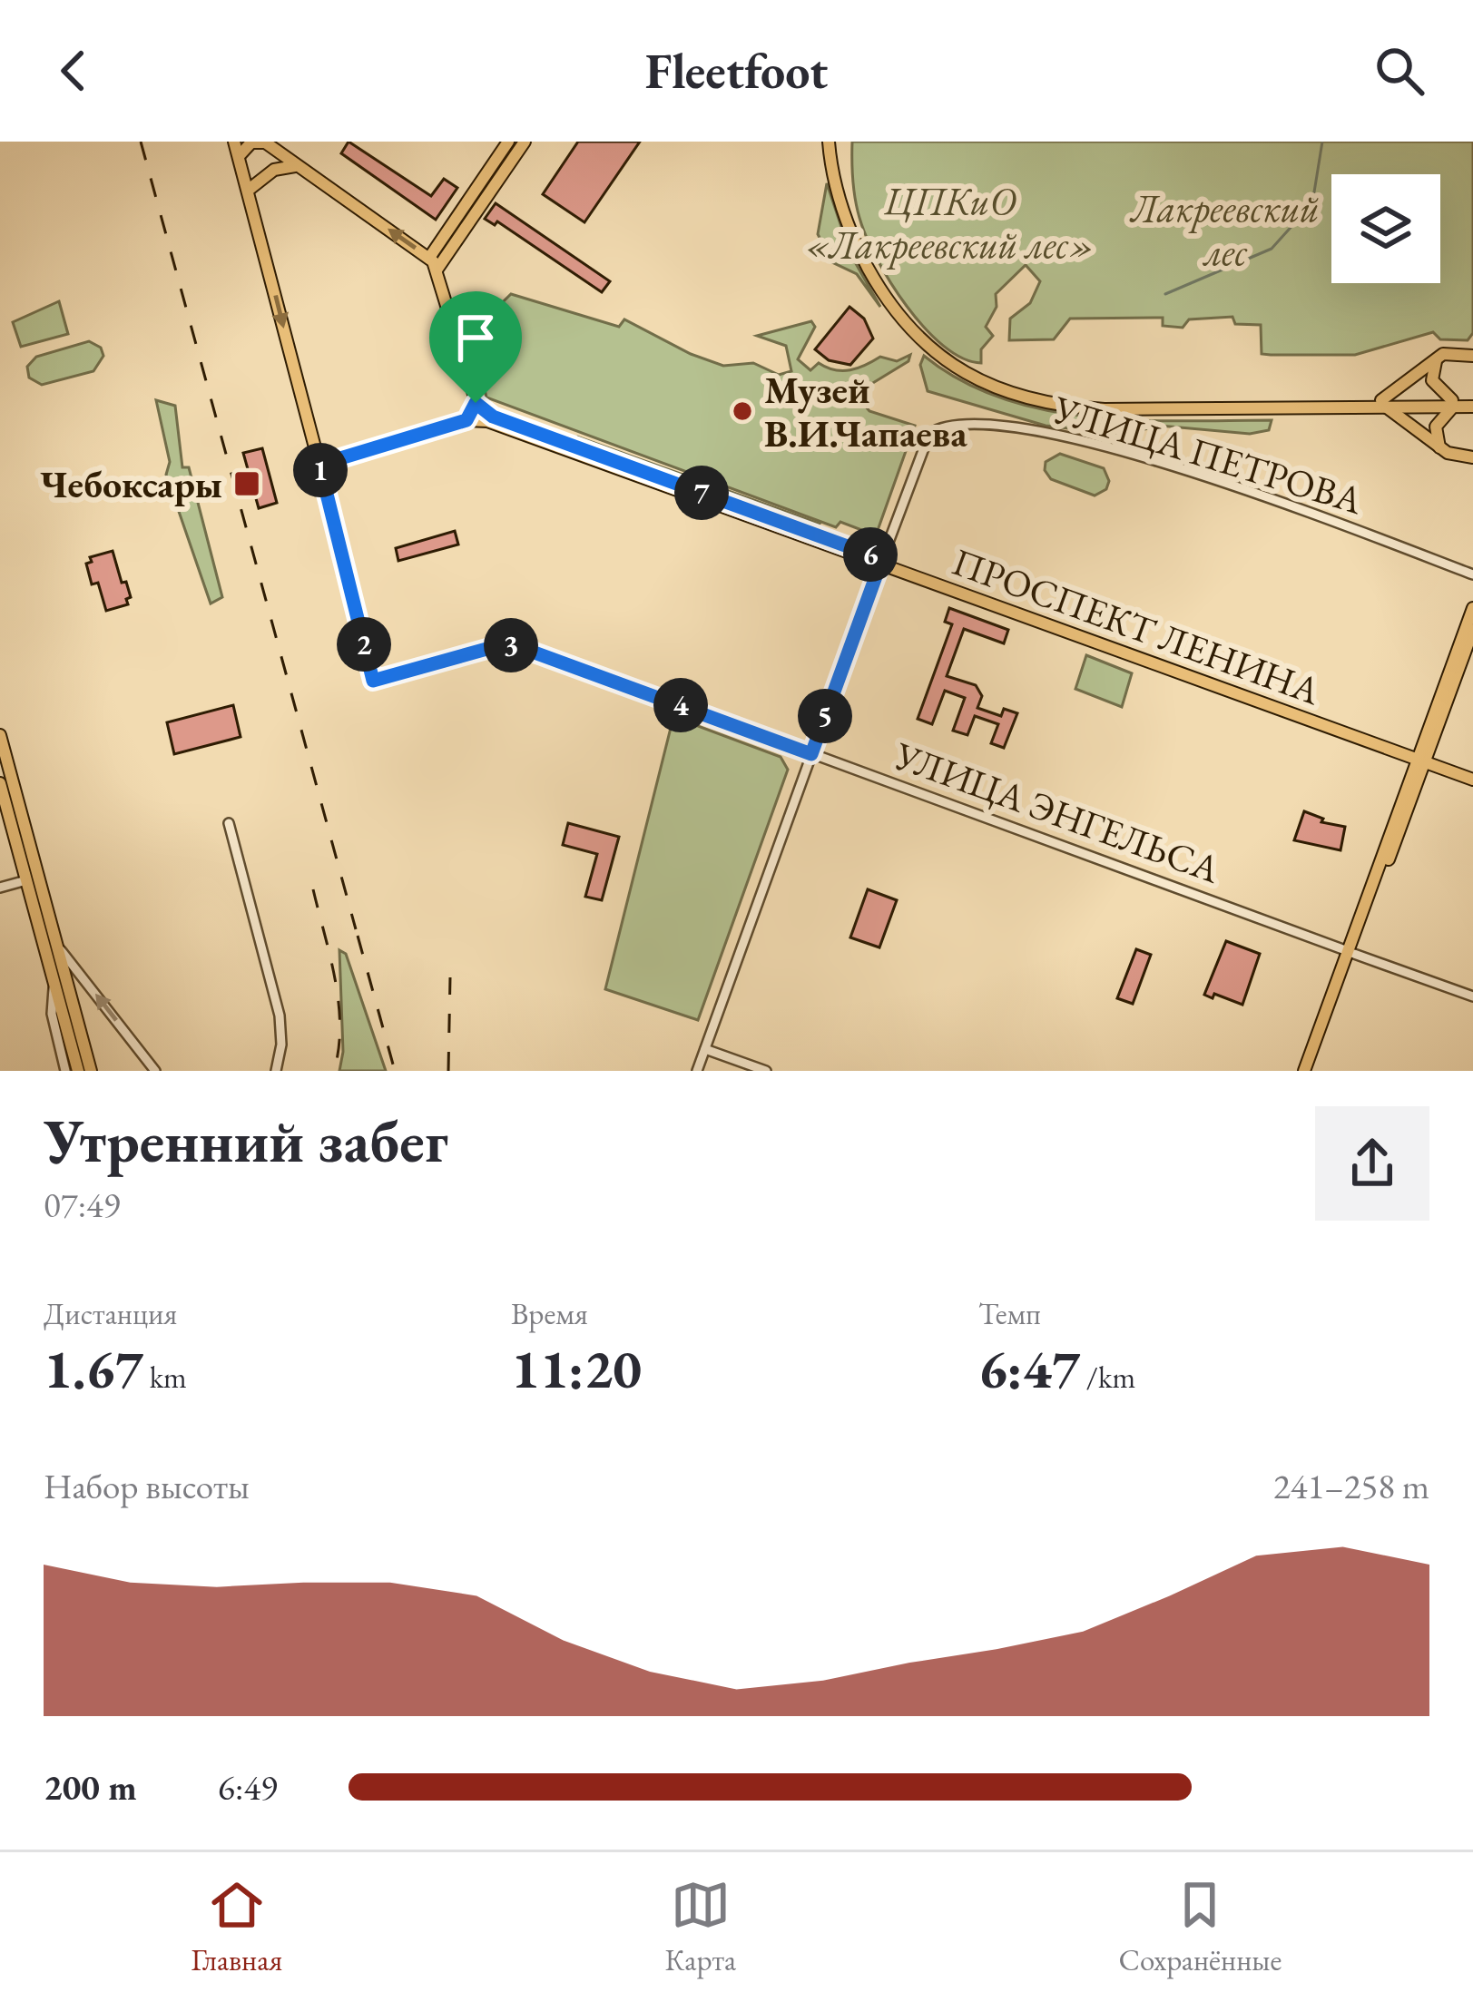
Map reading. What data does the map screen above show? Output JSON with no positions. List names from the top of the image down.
{
  "streets": {
    "main road": ["ПРОСПЕКТ ЛЕНИНА"],
    "street": ["УЛИЦА ПЕТРОВА", "УЛИЦА ЭНГЕЛЬСА"]
  },
  "crossings": [
    ["УЛИЦА ПЕТРОВА", "ПРОСПЕКТ ЛЕНИНА"]
  ],
  "parks": ["ЦПКиО «Лакреевский лес»", "Лакреевский лес"],
  "places": {
    "other": ["Музей В.И.Чапаева"],
    "transit": ["Чебоксары"]
  },
  "page": {
    "header": "Fleetfoot",
    "pins": [
      "1",
      "7",
      "6",
      "2",
      "3",
      "4",
      "5"
    ],
    "heading": ["Утренний забег", "07:49"],
    "stats": [
      ["Дистанция", "1.67 km"],
      ["Время", "11:20"],
      ["Темп", "6:47 /km"]
    ],
    "chart": ["Набор высоты", "241–258 m"],
    "list": [
      {
        "name": "200 m",
        "note": "6:49"
      }
    ],
    "tabs": ["Главная", "Карта", "Сохранённые"]
  }
}
